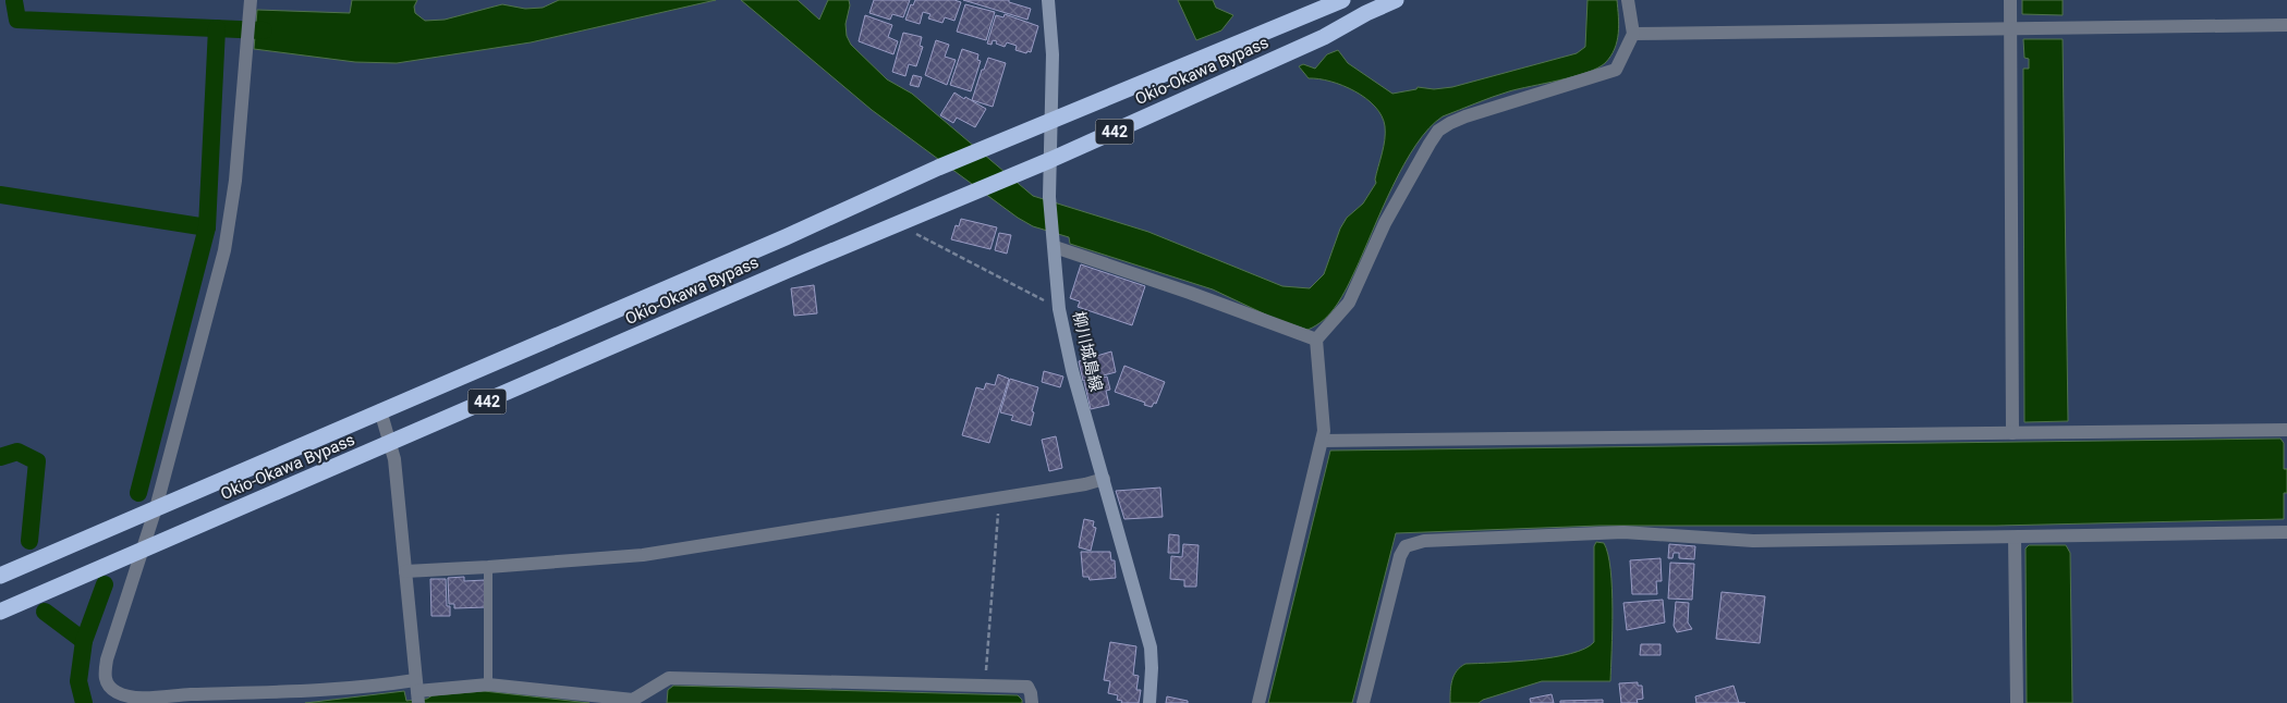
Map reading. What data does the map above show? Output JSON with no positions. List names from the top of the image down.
{
  "streets": {
    "highway": ["Okio-Okawa Bypass", "442"],
    "main road": ["柳川城島線"]
  },
  "crossings": [
    ["Okio-Okawa Bypass", "柳川城島線"]
  ]
}
